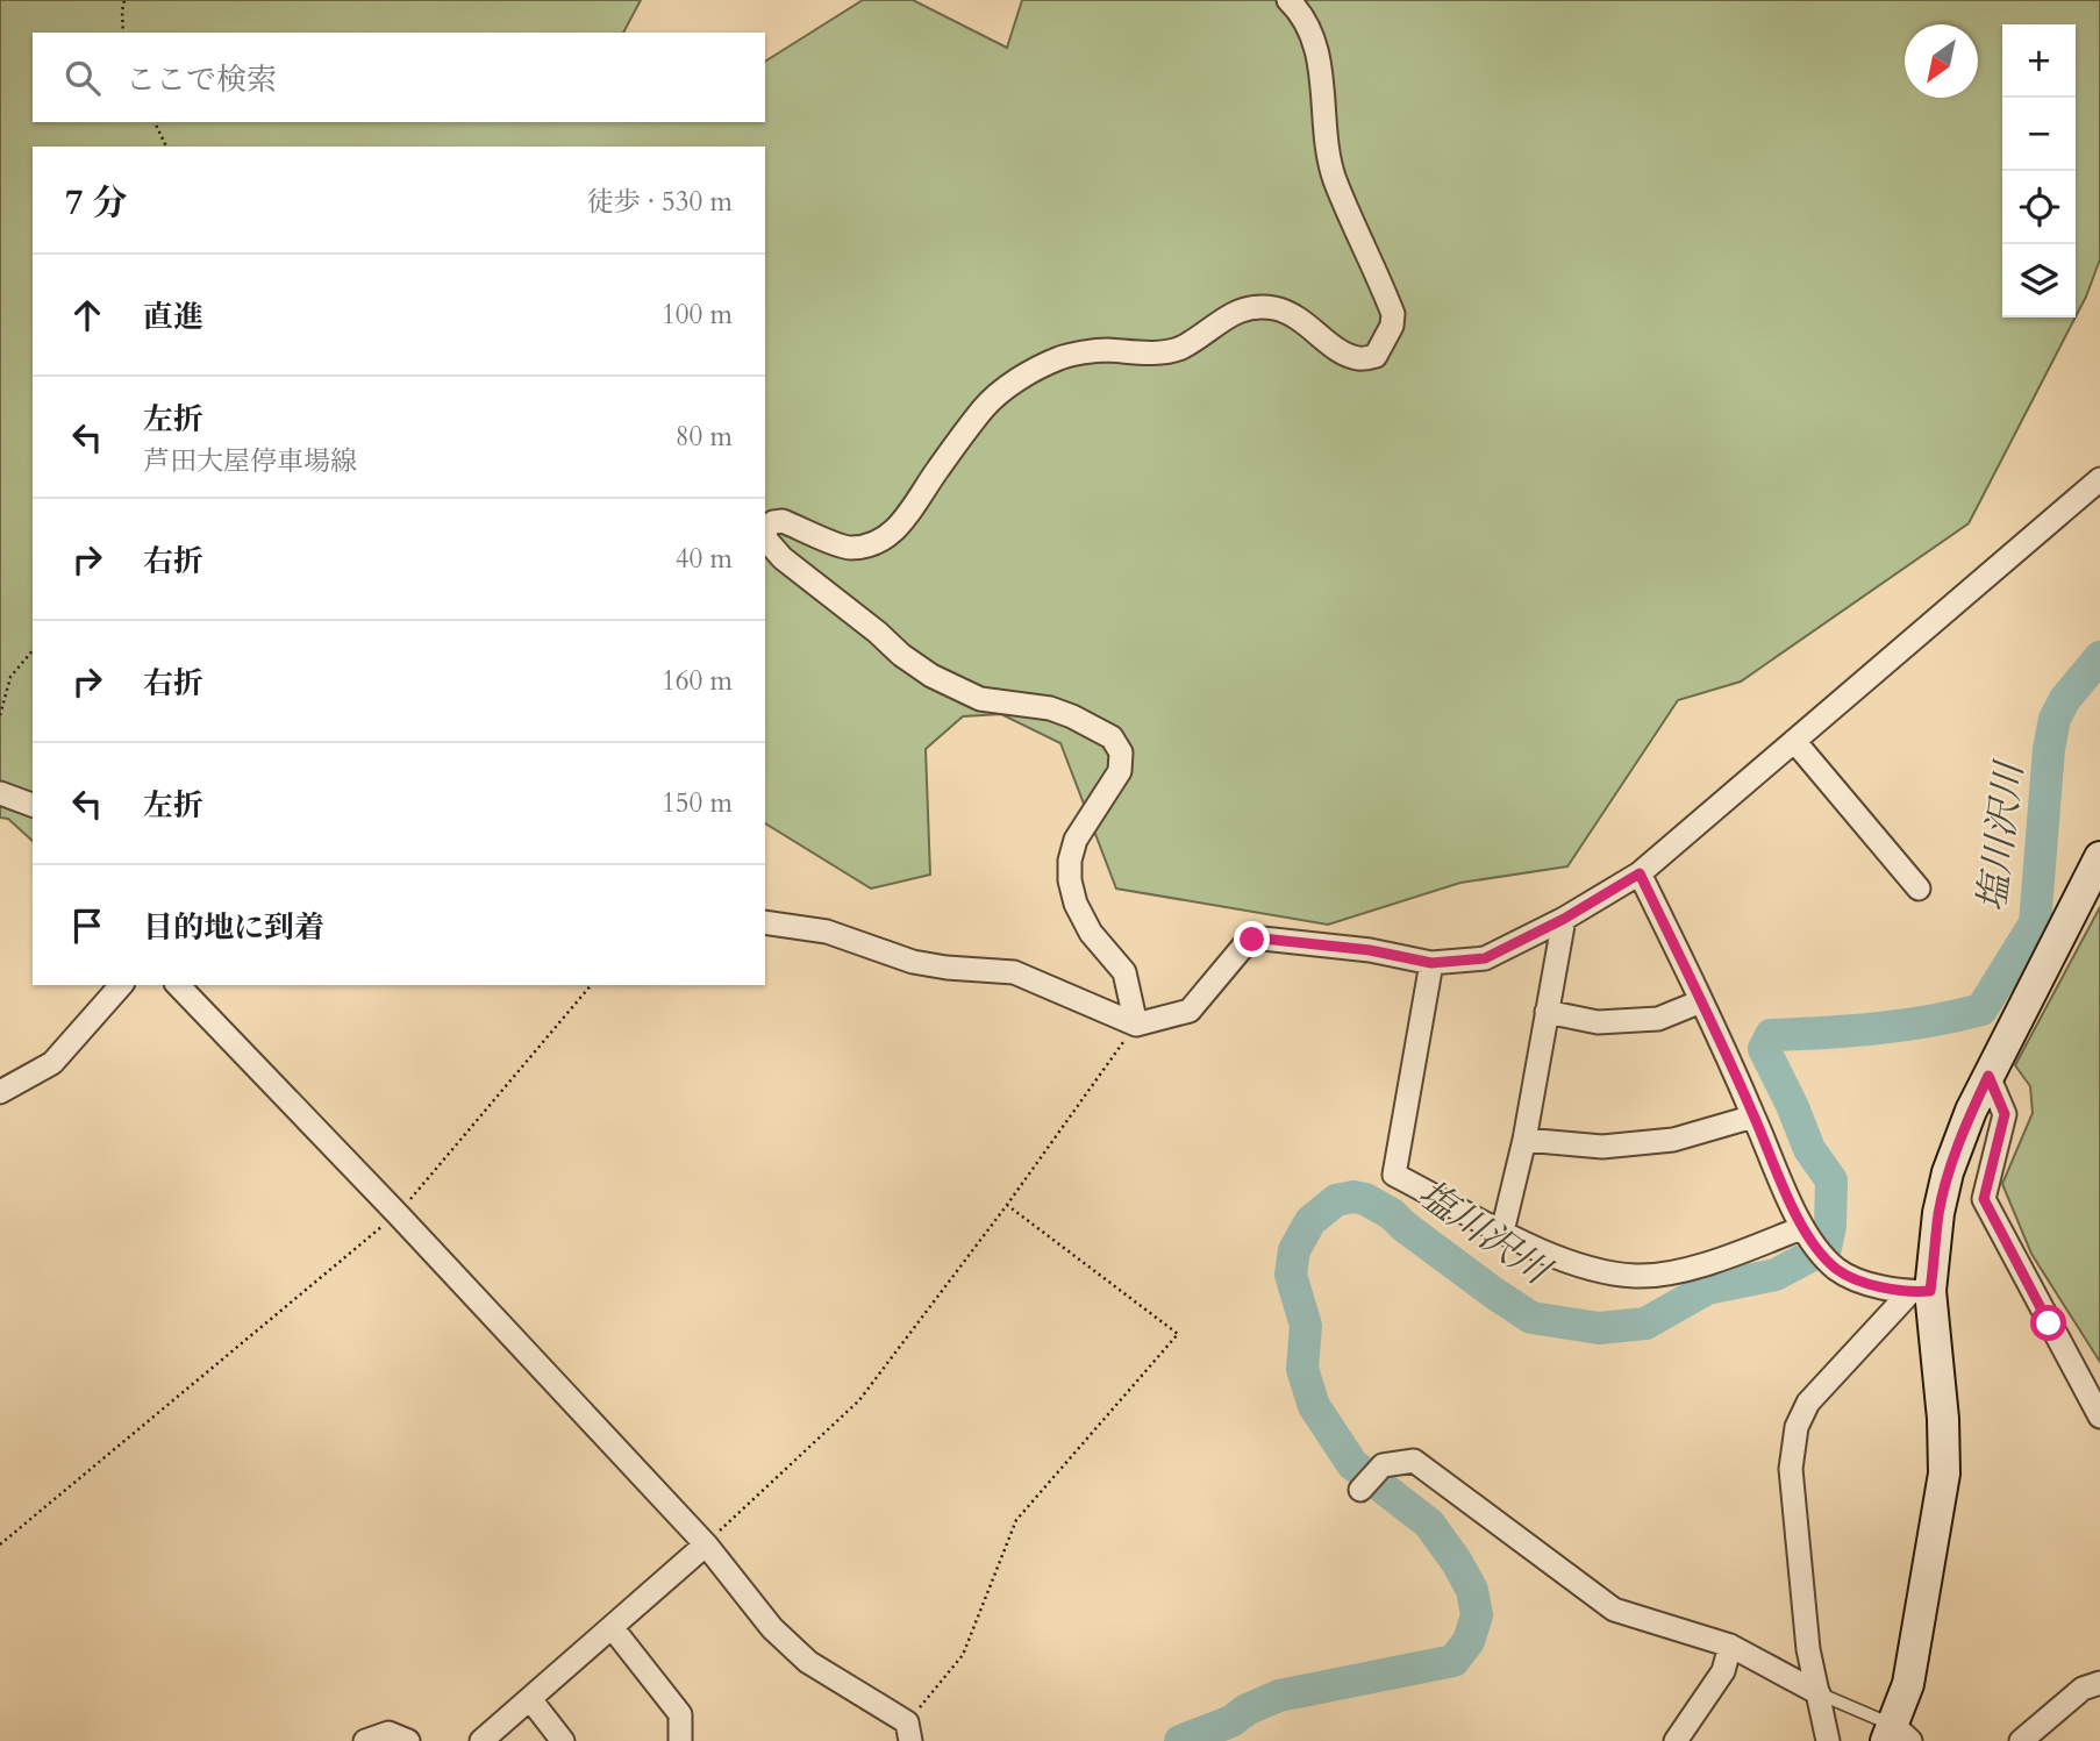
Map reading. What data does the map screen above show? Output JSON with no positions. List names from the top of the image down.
{
  "water": ["塩川沢川"],
  "north": "bottom left",
  "page": {
    "map_buttons": ["+", "−"],
    "search": "ここで検索",
    "heading": ["7 分", "徒歩 · 530 m"],
    "list": [
      ["直進", "100 m"],
      ["左折", "芦田大屋停車場線", "80 m"],
      ["右折", "40 m"],
      ["右折", "160 m"],
      ["左折", "150 m"],
      "目的地に到着"
    ]
  }
}
